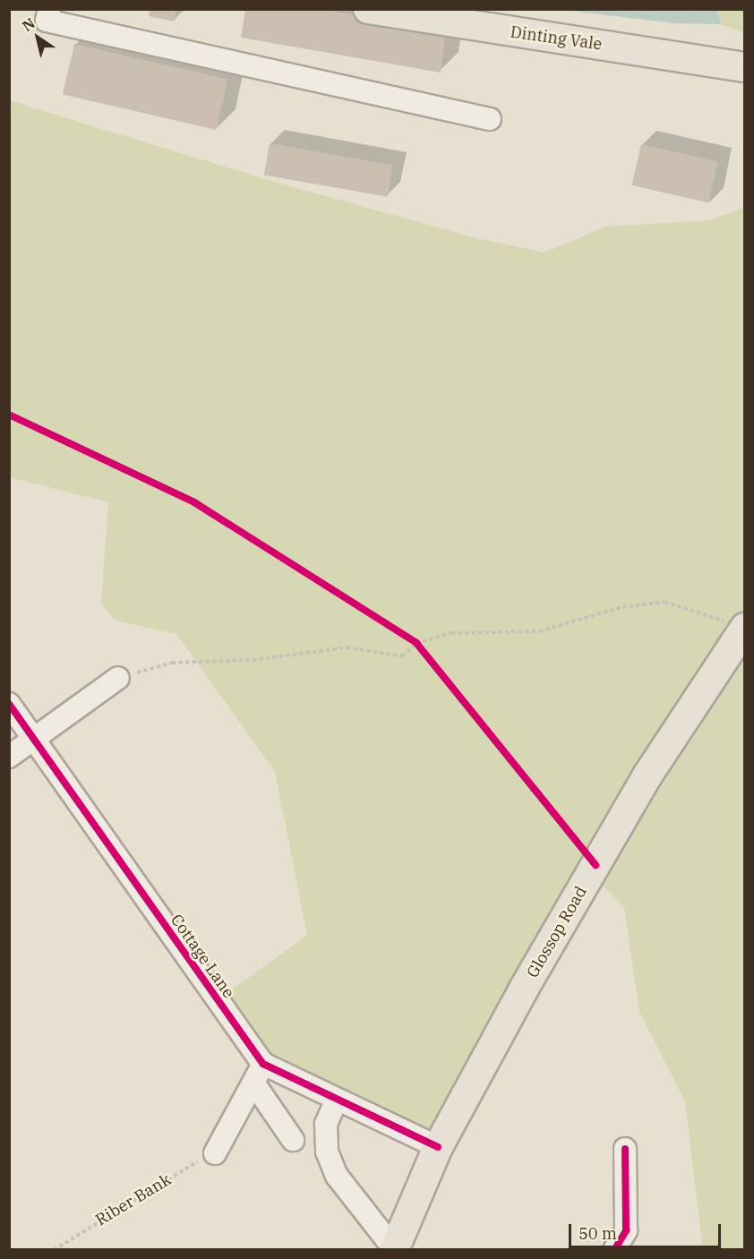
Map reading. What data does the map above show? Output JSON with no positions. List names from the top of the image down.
{
  "streets": {
    "main road": ["Dinting Vale", "Glossop Road"],
    "street": ["Cottage Lane"],
    "path": ["Riber Bank"]
  },
  "crossings": [
    ["Glossop Road", "Cottage Lane"]
  ],
  "scale_bar": "50 m",
  "north": "top left"
}
